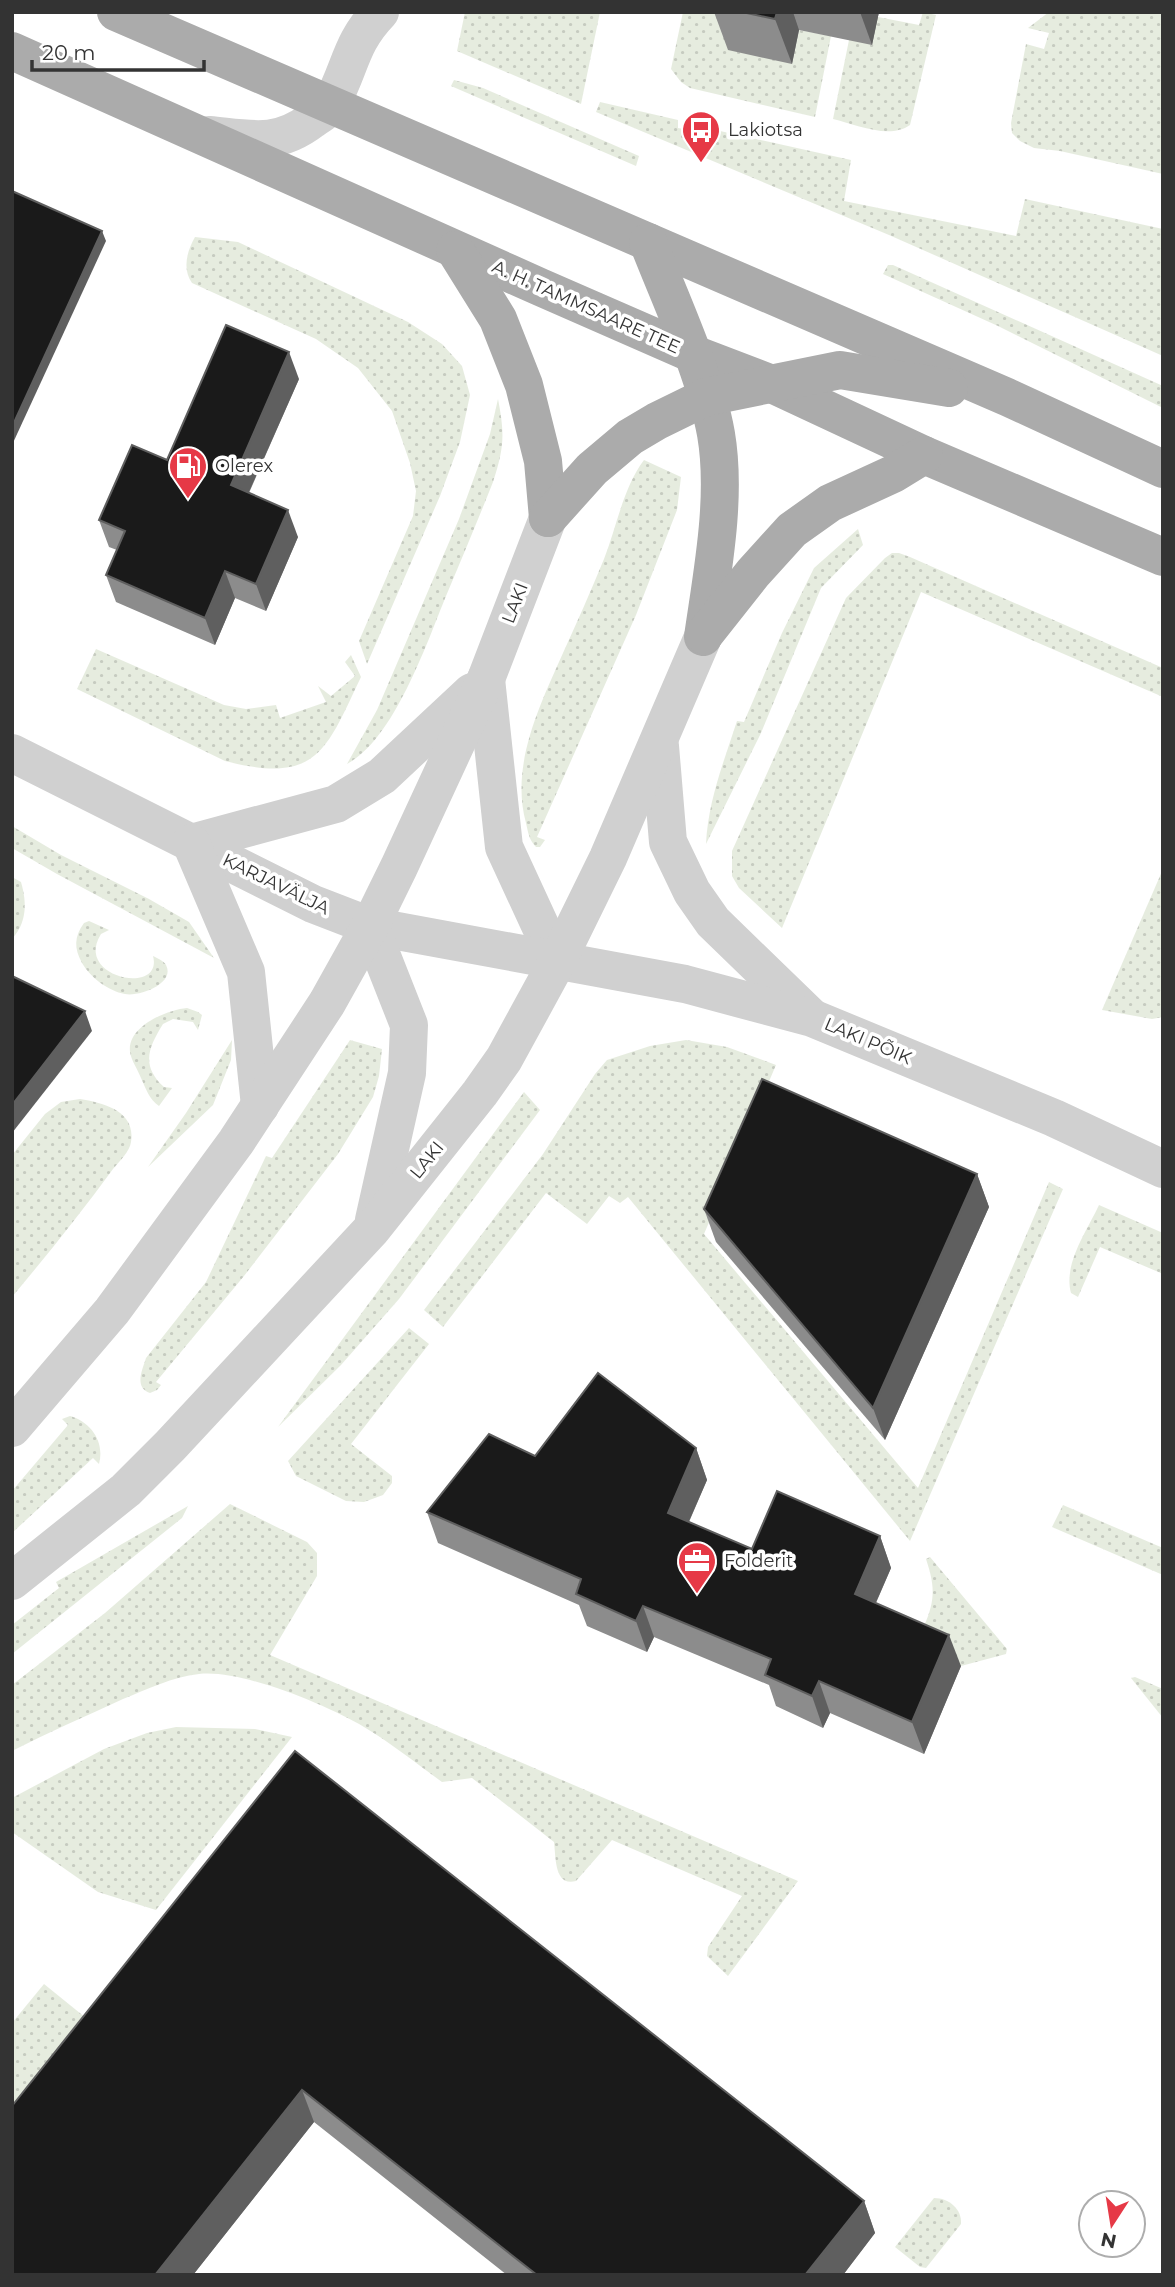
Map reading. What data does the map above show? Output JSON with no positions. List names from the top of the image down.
{
  "streets": {
    "main road": ["A. H. TAMMSAARE TEE"],
    "street": ["LAKI", "KARJAVÄLJA", "LAKI PÕIK"]
  },
  "crossings": [
    ["LAKI", "KARJAVÄLJA"],
    ["LAKI", "LAKI PÕIK"],
    ["KARJAVÄLJA", "LAKI PÕIK"]
  ],
  "places": {
    "bus stop": ["Lakiotsa"],
    "fuel station": ["Olerex"],
    "office": ["Folderit"]
  },
  "scale_bar": "20 m",
  "north": "bottom"
}
